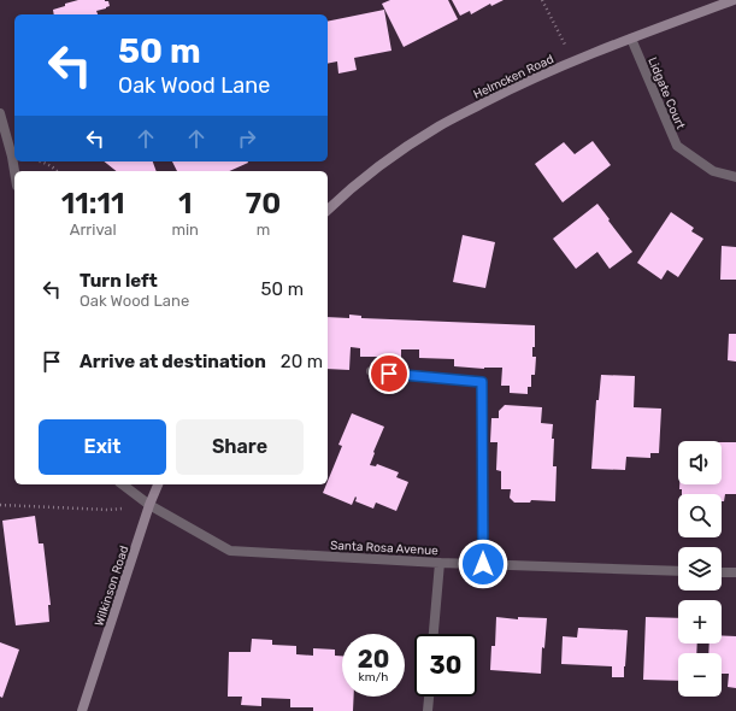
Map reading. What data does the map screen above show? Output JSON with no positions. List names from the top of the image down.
{
  "streets": {
    "main road": ["Helmcken Road", "Wilkinson Road"],
    "street": ["Lidgate Court", "Santa Rosa Avenue"]
  },
  "crossings": [
    ["Helmcken Road", "Lidgate Court"],
    ["Santa Rosa Avenue", "Wilkinson Road"]
  ],
  "page": {
    "turn": ["50 m", "Oak Wood Lane"],
    "eta": [
      "11:11",
      "Arrival",
      "1",
      "min",
      "70",
      "m"
    ],
    "list": [
      {
        "name": "Turn left",
        "note": "Oak Wood Lane",
        "value": "50 m"
      },
      {
        "name": "Arrive at destination",
        "value": "20 m"
      }
    ],
    "buttons": ["Exit", "Share"],
    "map_buttons": ["+", "−"],
    "speed": "20 km/h",
    "limit": "30"
  }
}
